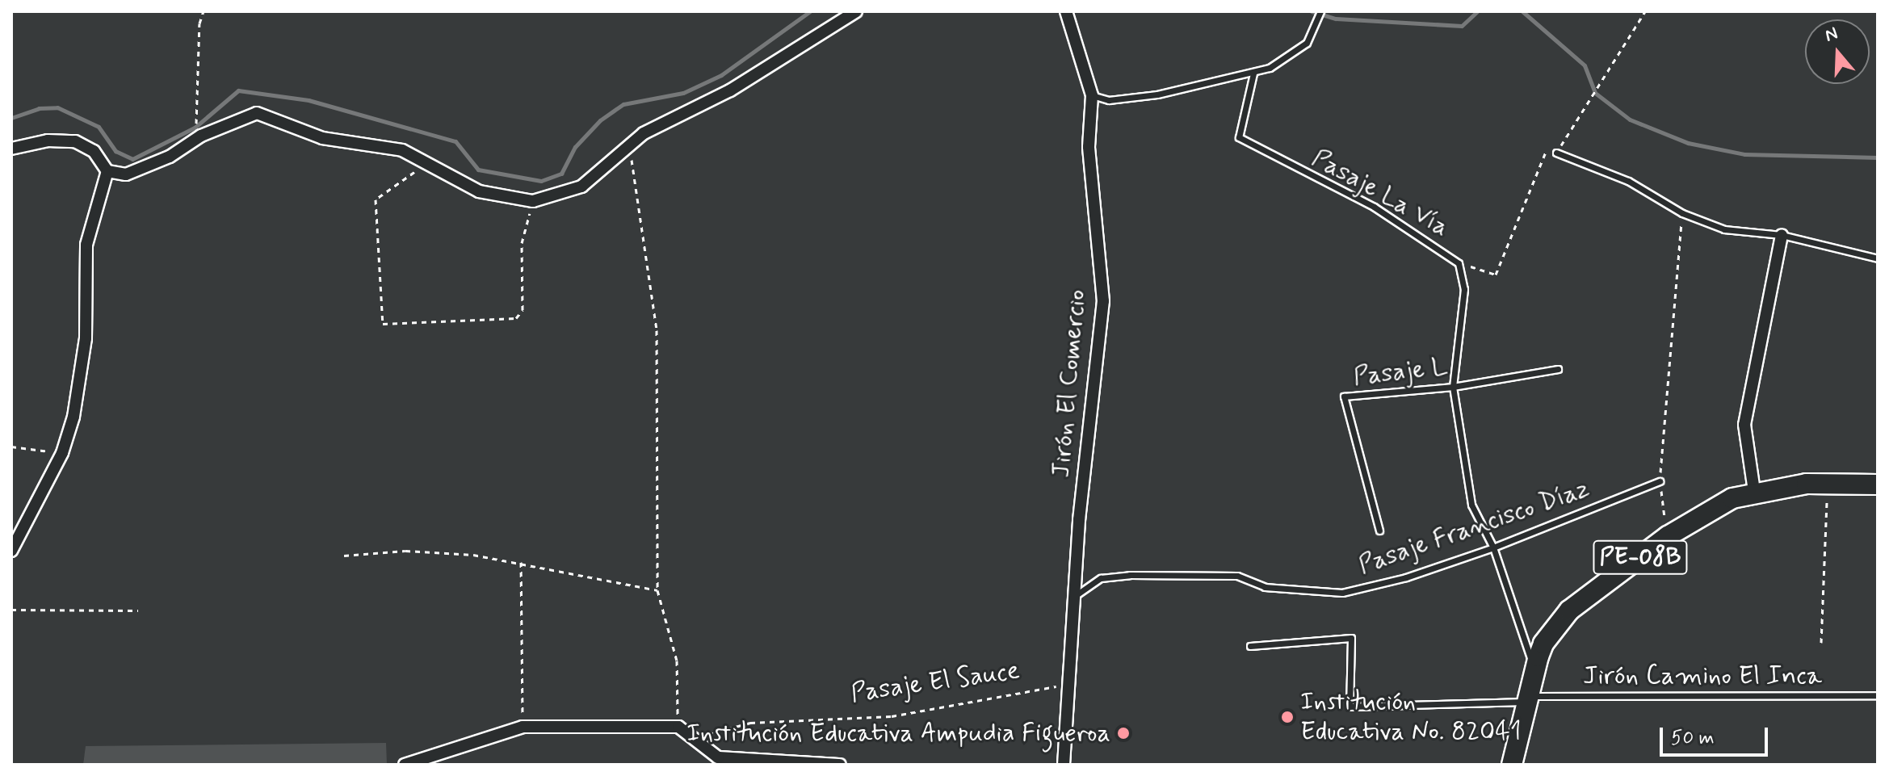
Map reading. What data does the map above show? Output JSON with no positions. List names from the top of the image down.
{
  "streets": {
    "main road": ["PE-08B"],
    "street": ["Jirón El Comercio"],
    "lane": [
      "Pasaje La Vía",
      "Pasaje L",
      "Pasaje Francisco Díaz",
      "Jirón Camino El Inca"
    ],
    "path": ["Pasaje El Sauce"]
  },
  "crossings": [
    ["Pasaje La Vía", "Pasaje L"],
    ["Pasaje La Vía", "Pasaje Francisco Díaz"],
    ["Pasaje La Vía", "PE-08B"],
    ["Jirón El Comercio", "Pasaje Francisco Díaz"],
    ["Jirón El Comercio", "Pasaje El Sauce"],
    ["PE-08B", "Jirón Camino El Inca"]
  ],
  "places": ["Institución Educativa No. 82041", "Institución Educativa Ampudia Figueroa"],
  "scale_bar": "50 m",
  "north": "top"
}
